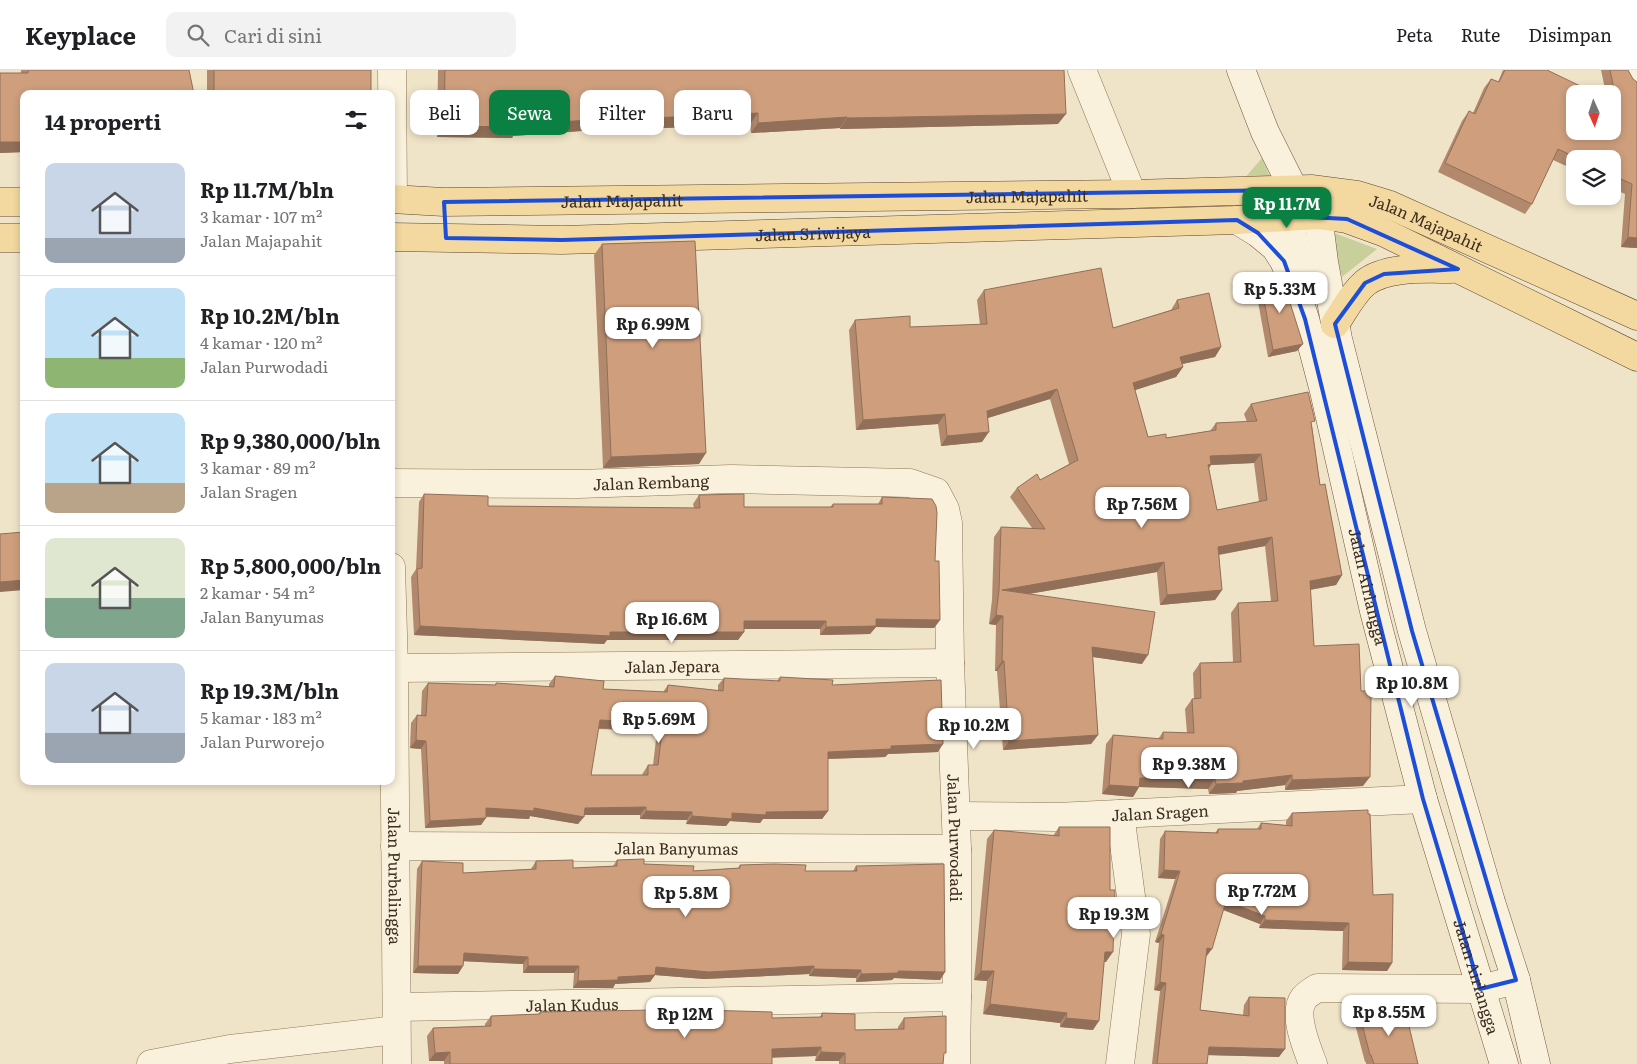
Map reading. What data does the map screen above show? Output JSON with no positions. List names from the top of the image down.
{
  "streets": {
    "main road": ["Jalan Majapahit", "Jalan Sriwijaya"],
    "street": [
      "Jalan Rembang",
      "Jalan Airlangga",
      "Jalan Jepara",
      "Jalan Sragen",
      "Jalan Purwodadi",
      "Jalan Banyumas",
      "Jalan Purbalingga",
      "Jalan Kudus"
    ]
  },
  "crossings": [
    ["Jalan Majapahit", "Jalan Sriwijaya"],
    ["Jalan Majapahit", "Jalan Airlangga"],
    ["Jalan Sriwijaya", "Jalan Airlangga"],
    ["Jalan Rembang", "Jalan Purwodadi"],
    ["Jalan Airlangga", "Jalan Sragen"],
    ["Jalan Jepara", "Jalan Purwodadi"],
    ["Jalan Sragen", "Jalan Purwodadi"],
    ["Jalan Purwodadi", "Jalan Banyumas"],
    ["Jalan Purwodadi", "Jalan Kudus"],
    ["Jalan Banyumas", "Jalan Purbalingga"],
    ["Jalan Purbalingga", "Jalan Kudus"]
  ],
  "north": "bottom",
  "page": {
    "header": "Keyplace",
    "search": "Cari di sini",
    "nav": ["Peta", "Rute", "Disimpan"],
    "chip": [
      "Beli",
      "Sewa",
      "Filter",
      "Baru"
    ],
    "heading": "14 properti",
    "list": [
      {
        "name": "Rp 11.7M/bln",
        "note": "3 kamar · 107 m² · Jalan Majapahit"
      },
      {
        "name": "Rp 10.2M/bln",
        "note": "4 kamar · 120 m² · Jalan Purwodadi"
      },
      {
        "name": "Rp 9,380,000/bln",
        "note": "3 kamar · 89 m² · Jalan Sragen"
      },
      {
        "name": "Rp 5,800,000/bln",
        "note": "2 kamar · 54 m² · Jalan Banyumas"
      },
      {
        "name": "Rp 19.3M/bln",
        "note": "5 kamar · 183 m² · Jalan Purworejo"
      }
    ],
    "price": [
      "Rp 11.7M",
      "Rp 5.33M",
      "Rp 6.99M",
      "Rp 7.56M",
      "Rp 16.6M",
      "Rp 10.8M",
      "Rp 5.69M",
      "Rp 10.2M",
      "Rp 9.38M",
      "Rp 7.72M",
      "Rp 5.8M",
      "Rp 19.3M",
      "Rp 8.55M",
      "Rp 12M"
    ]
  }
}
